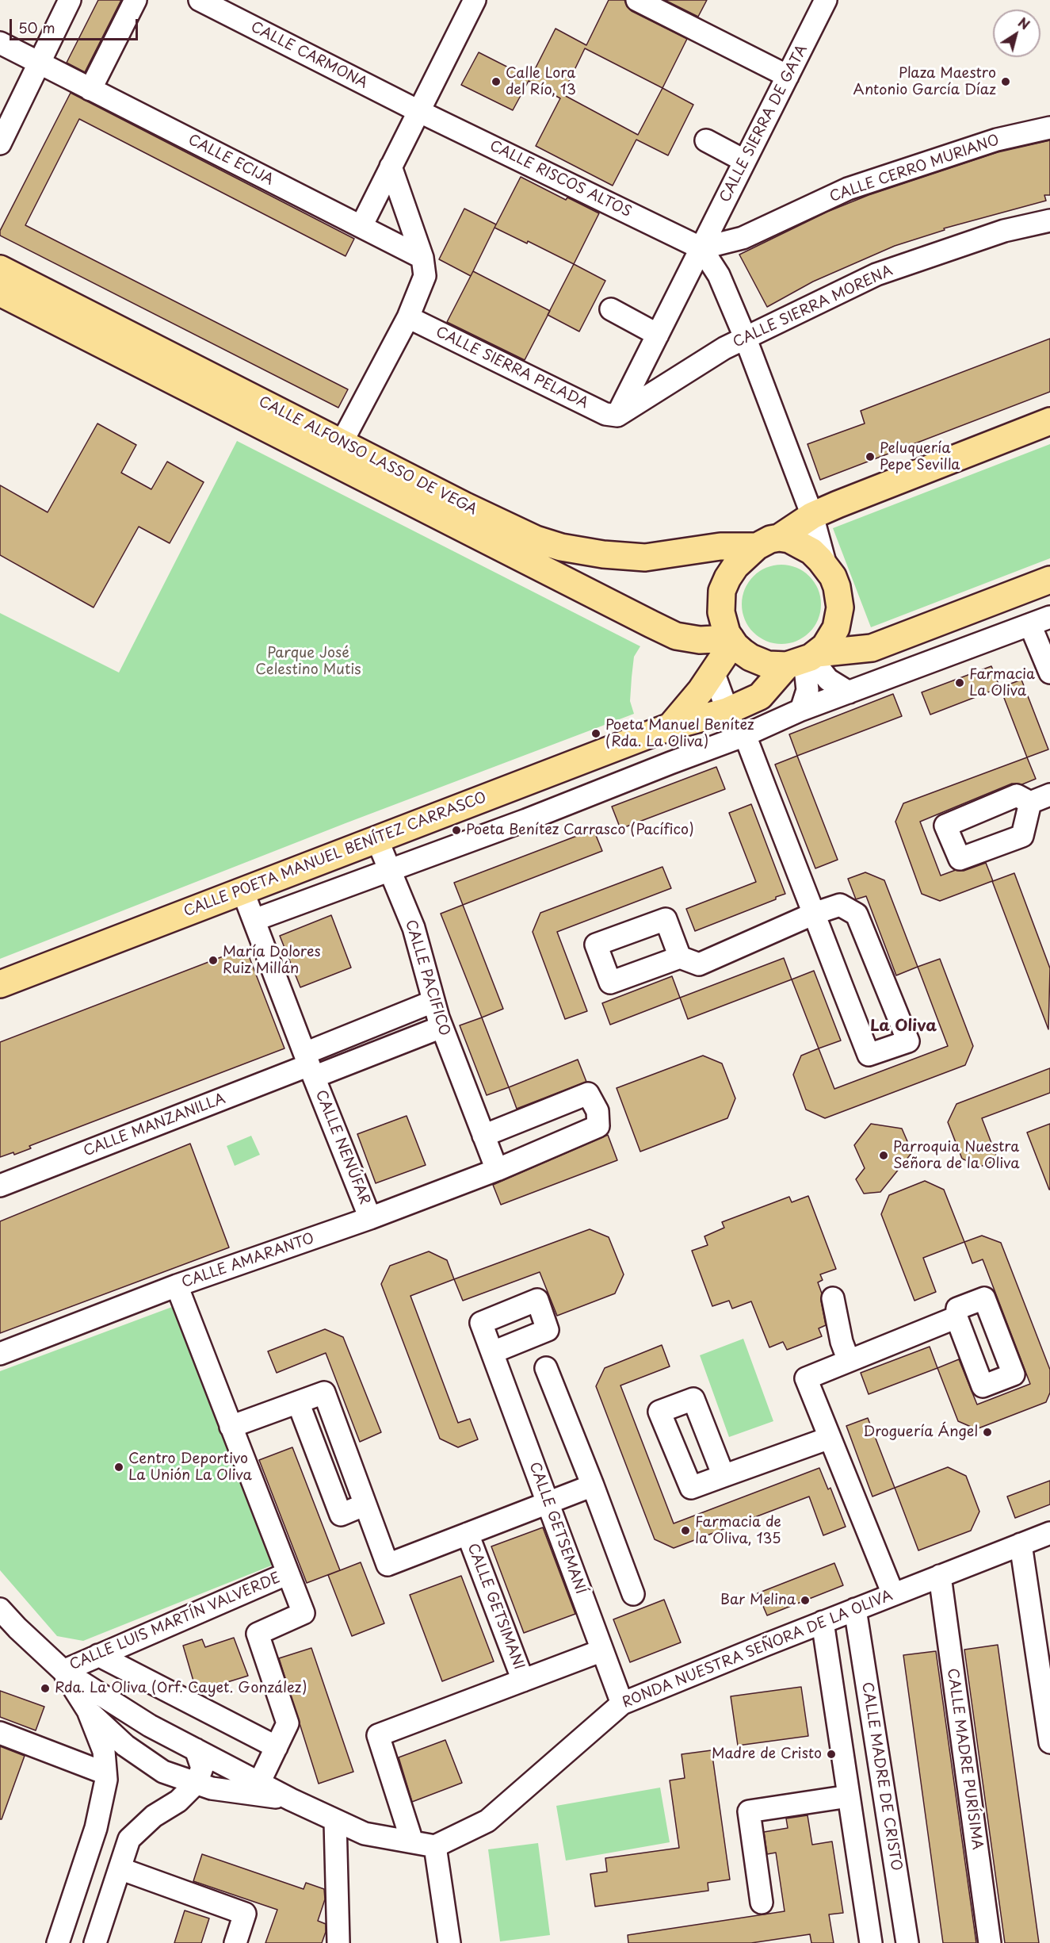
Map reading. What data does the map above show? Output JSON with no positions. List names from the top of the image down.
{
  "streets": {
    "main road": ["CALLE ALFONSO LASSO DE VEGA", "CALLE POETA MANUEL BENÍTEZ CARRASCO"],
    "street": [
      "CALLE CARMONA",
      "CALLE SIERRA DE GATA",
      "CALLE ECIJA",
      "CALLE CERRO MURIANO",
      "CALLE RISCOS ALTOS",
      "CALLE SIERRA MORENA",
      "CALLE SIERRA PELADA",
      "CALLE PACIFICO",
      "CALLE MANZANILLA",
      "CALLE NENÚFAR",
      "CALLE AMARANTO",
      "CALLE GETSEMANÍ",
      "CALLE GETSIMANI",
      "CALLE LUIS MARTÍN VALVERDE",
      "RONDA NUESTRA SEÑORA DE LA OLIVA",
      "CALLE MADRE PURÍSIMA",
      "CALLE MADRE DE CRISTO"
    ]
  },
  "crossings": [
    ["CALLE CARMONA", "CALLE RISCOS ALTOS"],
    ["CALLE SIERRA DE GATA", "CALLE CERRO MURIANO"],
    ["CALLE SIERRA DE GATA", "CALLE RISCOS ALTOS"],
    ["CALLE SIERRA DE GATA", "CALLE SIERRA MORENA"],
    ["CALLE SIERRA DE GATA", "CALLE SIERRA PELADA"],
    ["CALLE CERRO MURIANO", "CALLE RISCOS ALTOS"],
    ["CALLE SIERRA MORENA", "CALLE SIERRA PELADA"],
    ["CALLE ALFONSO LASSO DE VEGA", "CALLE POETA MANUEL BENÍTEZ CARRASCO"],
    ["CALLE POETA MANUEL BENÍTEZ CARRASCO", "CALLE PACIFICO"],
    ["CALLE POETA MANUEL BENÍTEZ CARRASCO", "CALLE NENÚFAR"],
    ["CALLE PACIFICO", "CALLE MANZANILLA"],
    ["CALLE PACIFICO", "CALLE AMARANTO"],
    ["CALLE MANZANILLA", "CALLE NENÚFAR"],
    ["CALLE NENÚFAR", "CALLE AMARANTO"],
    ["CALLE GETSEMANÍ", "RONDA NUESTRA SEÑORA DE LA OLIVA"],
    ["RONDA NUESTRA SEÑORA DE LA OLIVA", "CALLE MADRE PURÍSIMA"],
    ["RONDA NUESTRA SEÑORA DE LA OLIVA", "CALLE MADRE DE CRISTO"]
  ],
  "districts": ["La Oliva"],
  "parks": ["Parque José Celestino Mutis"],
  "places": [
    "Calle Lora del Río, 13",
    "Plaza Maestro Antonio García Díaz",
    "Peluquería Pepe Sevilla",
    "Farmacia La Oliva",
    "Poeta Manuel Benítez (Rda. La Oliva)",
    "Poeta Benítez Carrasco (Pacífico)",
    "María Dolores Ruiz Millán",
    "Parroquia Nuestra Señora de la Oliva",
    "Droguería Ángel",
    "Centro Deportivo La Unión La Oliva",
    "Farmacia de la Oliva, 135",
    "Bar Melina",
    "Rda. La Oliva (Orf. Cayet. González)",
    "Madre de Cristo"
  ],
  "scale_bar": "50 m",
  "north": "top right"
}
